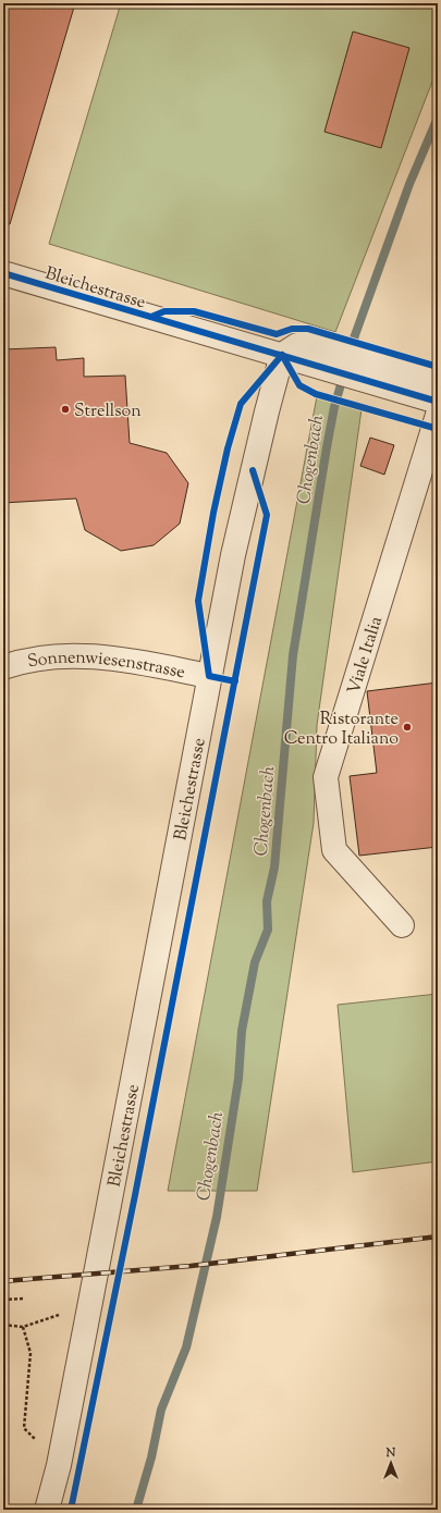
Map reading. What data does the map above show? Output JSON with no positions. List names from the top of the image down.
{
  "streets": {
    "street": ["Bleichestrasse", "Viale Italia", "Sonnenwiesenstrasse"]
  },
  "crossings": [
    ["Bleichestrasse", "Sonnenwiesenstrasse"]
  ],
  "water": ["Chogenbach"],
  "places": ["Strellson", "Ristorante Centro Italiano"],
  "north": "top"
}
